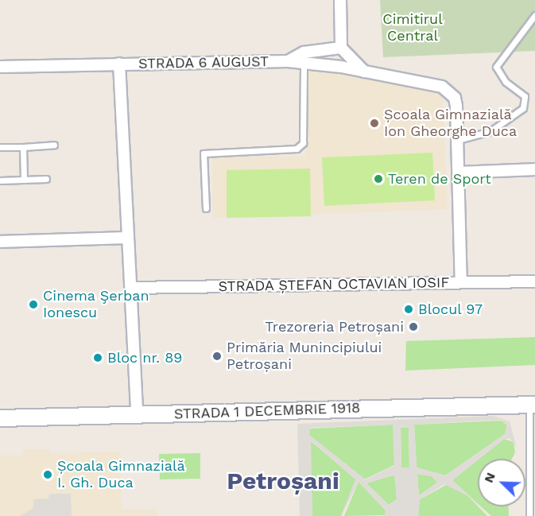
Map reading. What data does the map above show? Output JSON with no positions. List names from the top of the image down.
{
  "streets": {
    "main road": ["STRADA 1 DECEMBRIE 1918"],
    "street": ["STRADA 6 AUGUST", "STRADA ȘTEFAN OCTAVIAN IOSIF"]
  },
  "crossings": [
    ["STRADA 6 AUGUST", "STRADA ȘTEFAN OCTAVIAN IOSIF"]
  ],
  "districts": ["Petroșani"],
  "parks": ["Cimitirul Central"],
  "places": [
    "Școala Gimnazială Ion Gheorghe Duca",
    "Teren de Sport",
    "Cinema Şerban Ionescu",
    "Blocul 97",
    "Trezoreria Petroșani",
    "Primăria Munincipiului Petroșani",
    "Bloc nr. 89",
    "Școala Gimnazială I. Gh. Duca"
  ],
  "north": "top left"
}
